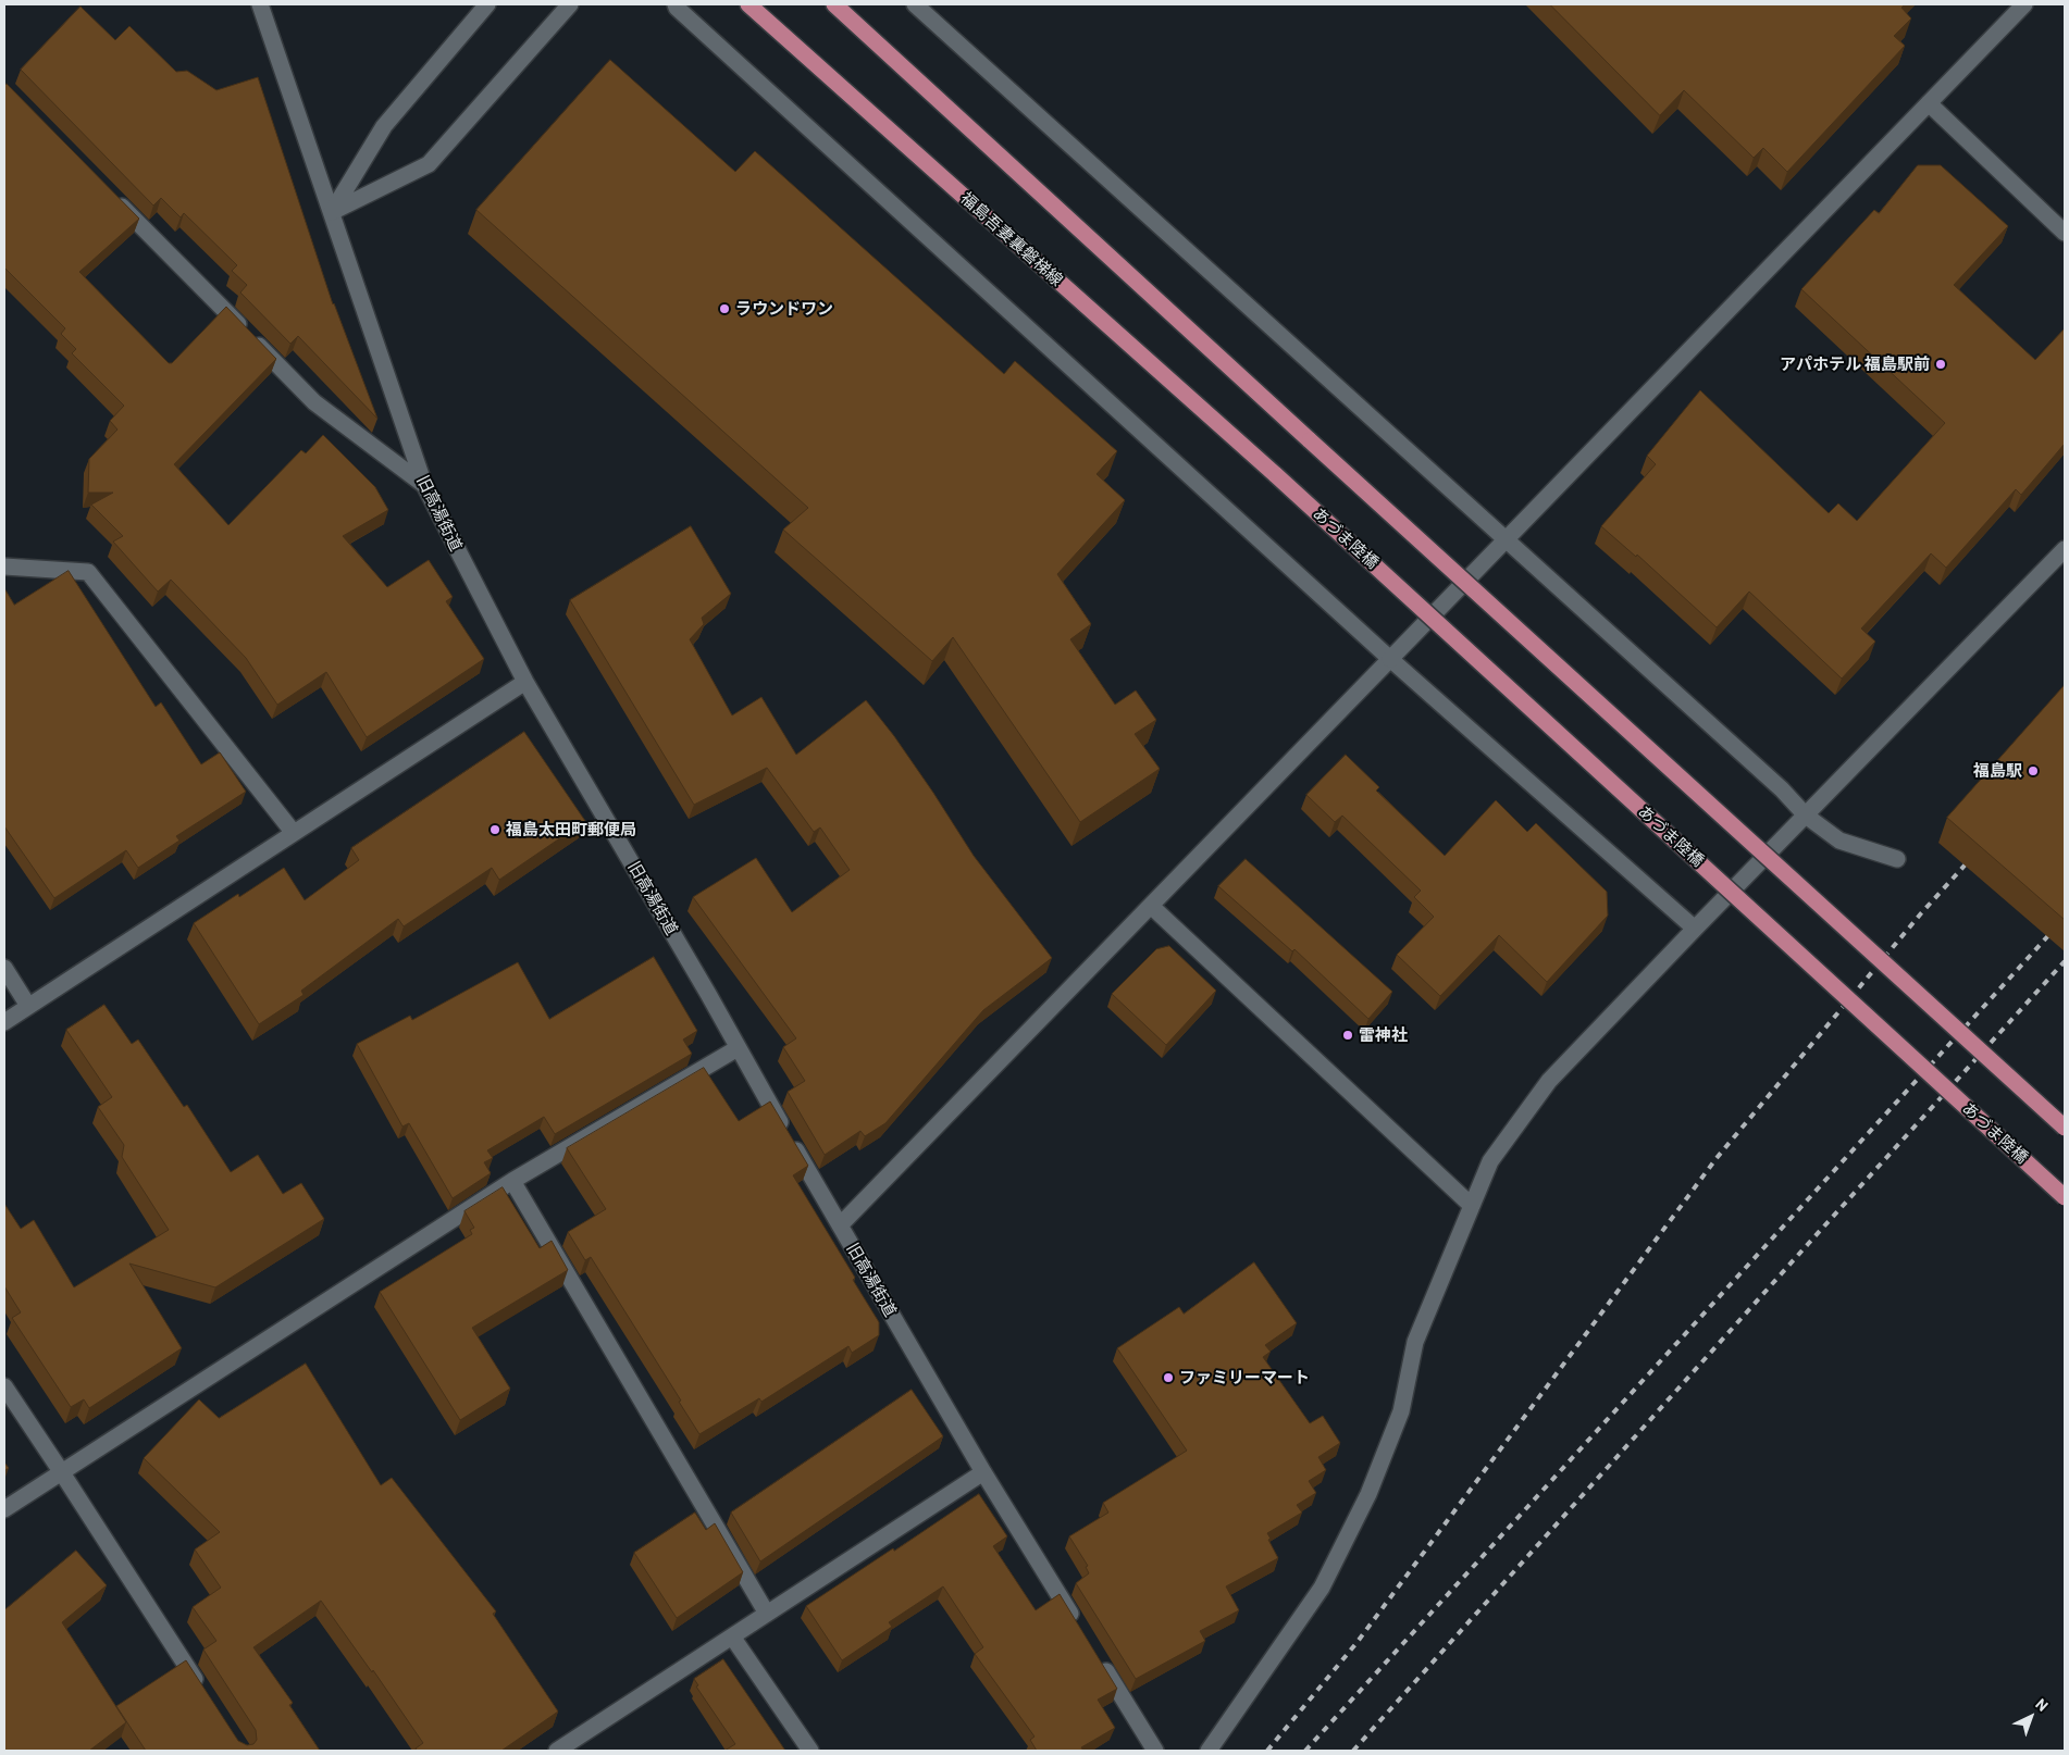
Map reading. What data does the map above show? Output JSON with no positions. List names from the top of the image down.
{
  "streets": {
    "main road": ["福島吾妻裏磐梯線", "あづま陸橋"],
    "street": ["旧高湯街道"]
  },
  "crossings": [
    ["福島吾妻裏磐梯線", "あづま陸橋"]
  ],
  "places": [
    "ラウンドワン",
    "アパホテル 福島駅前",
    "福島駅",
    "福島太田町郵便局",
    "雷神社",
    "ファミリーマート"
  ],
  "north": "top right"
}
